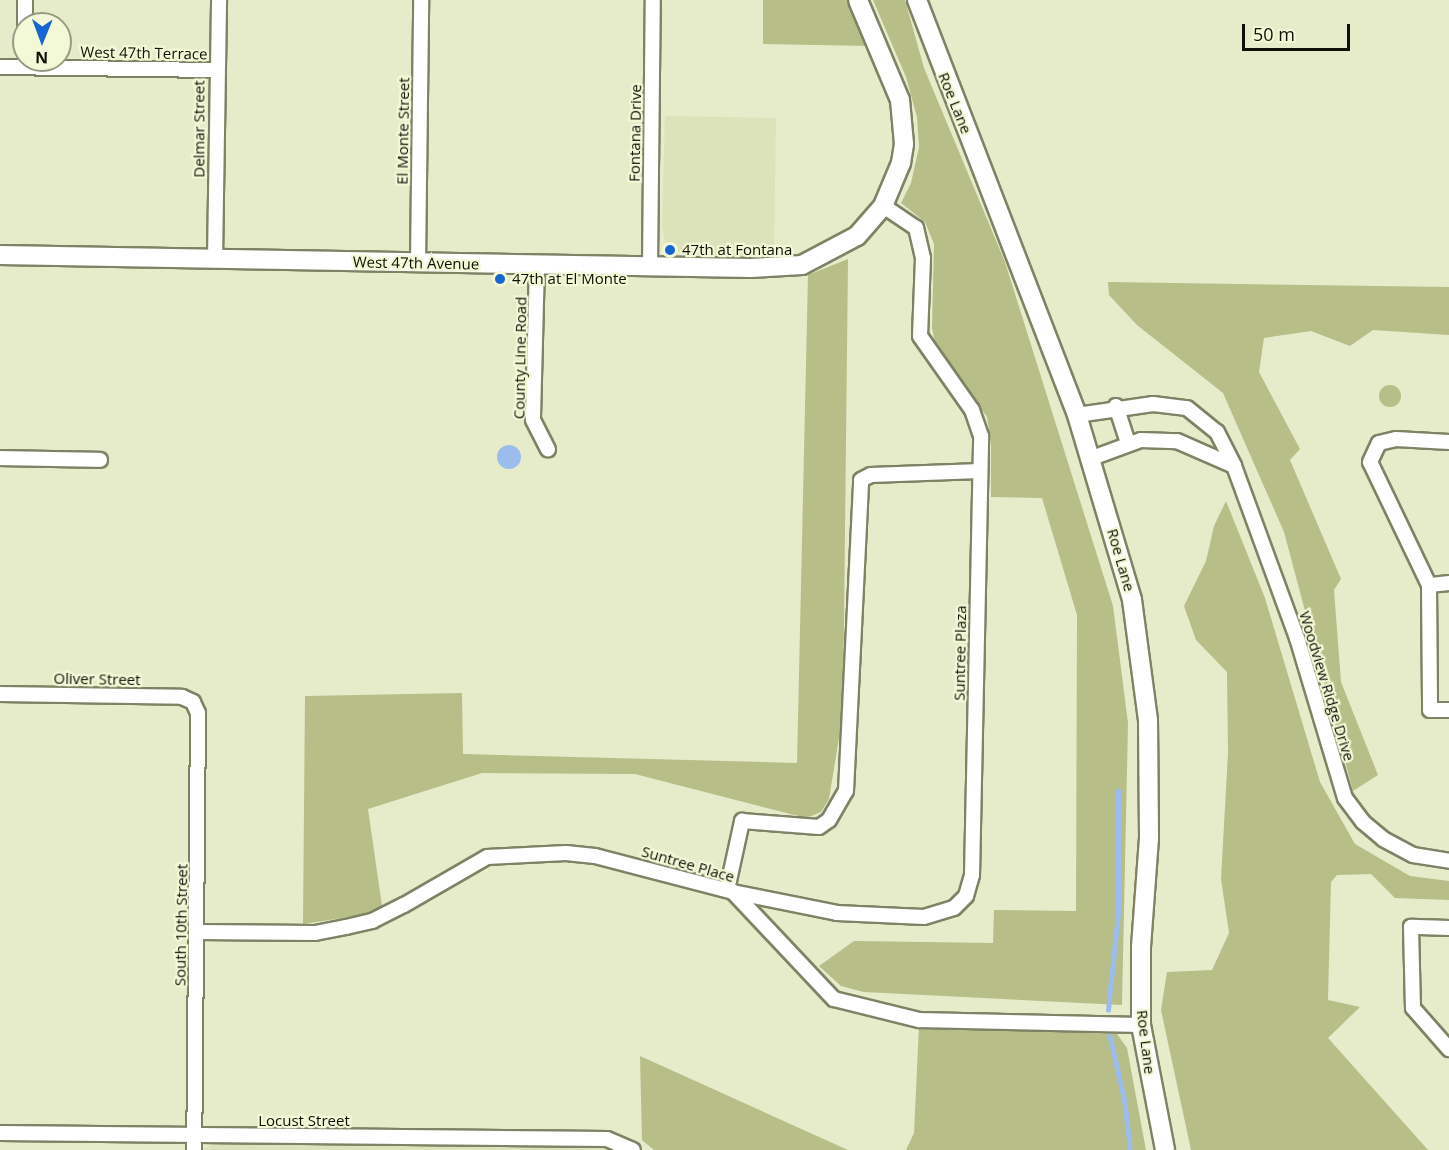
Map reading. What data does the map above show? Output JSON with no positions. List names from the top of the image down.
{
  "streets": {
    "street": [
      "West 47th Terrace",
      "Roe Lane",
      "Delmar Street",
      "El Monte Street",
      "Fontana Drive",
      "West 47th Avenue",
      "County Line Road",
      "Suntree Plaza",
      "Oliver Street",
      "Woodview Ridge Drive",
      "Suntree Place",
      "South 10th Street",
      "Locust Street"
    ]
  },
  "crossings": [
    ["West 47th Terrace", "Delmar Street"],
    ["Roe Lane", "Woodview Ridge Drive"],
    ["Roe Lane", "Suntree Place"],
    ["Delmar Street", "West 47th Avenue"],
    ["El Monte Street", "West 47th Avenue"],
    ["Fontana Drive", "West 47th Avenue"],
    ["West 47th Avenue", "County Line Road"],
    ["West 47th Avenue", "Suntree Plaza"],
    ["Suntree Plaza", "Suntree Place"],
    ["Oliver Street", "South 10th Street"],
    ["Suntree Place", "South 10th Street"],
    ["South 10th Street", "Locust Street"]
  ],
  "places": ["47th at Fontana", "47th at El Monte"],
  "scale_bar": "50 m",
  "north": "bottom"
}
